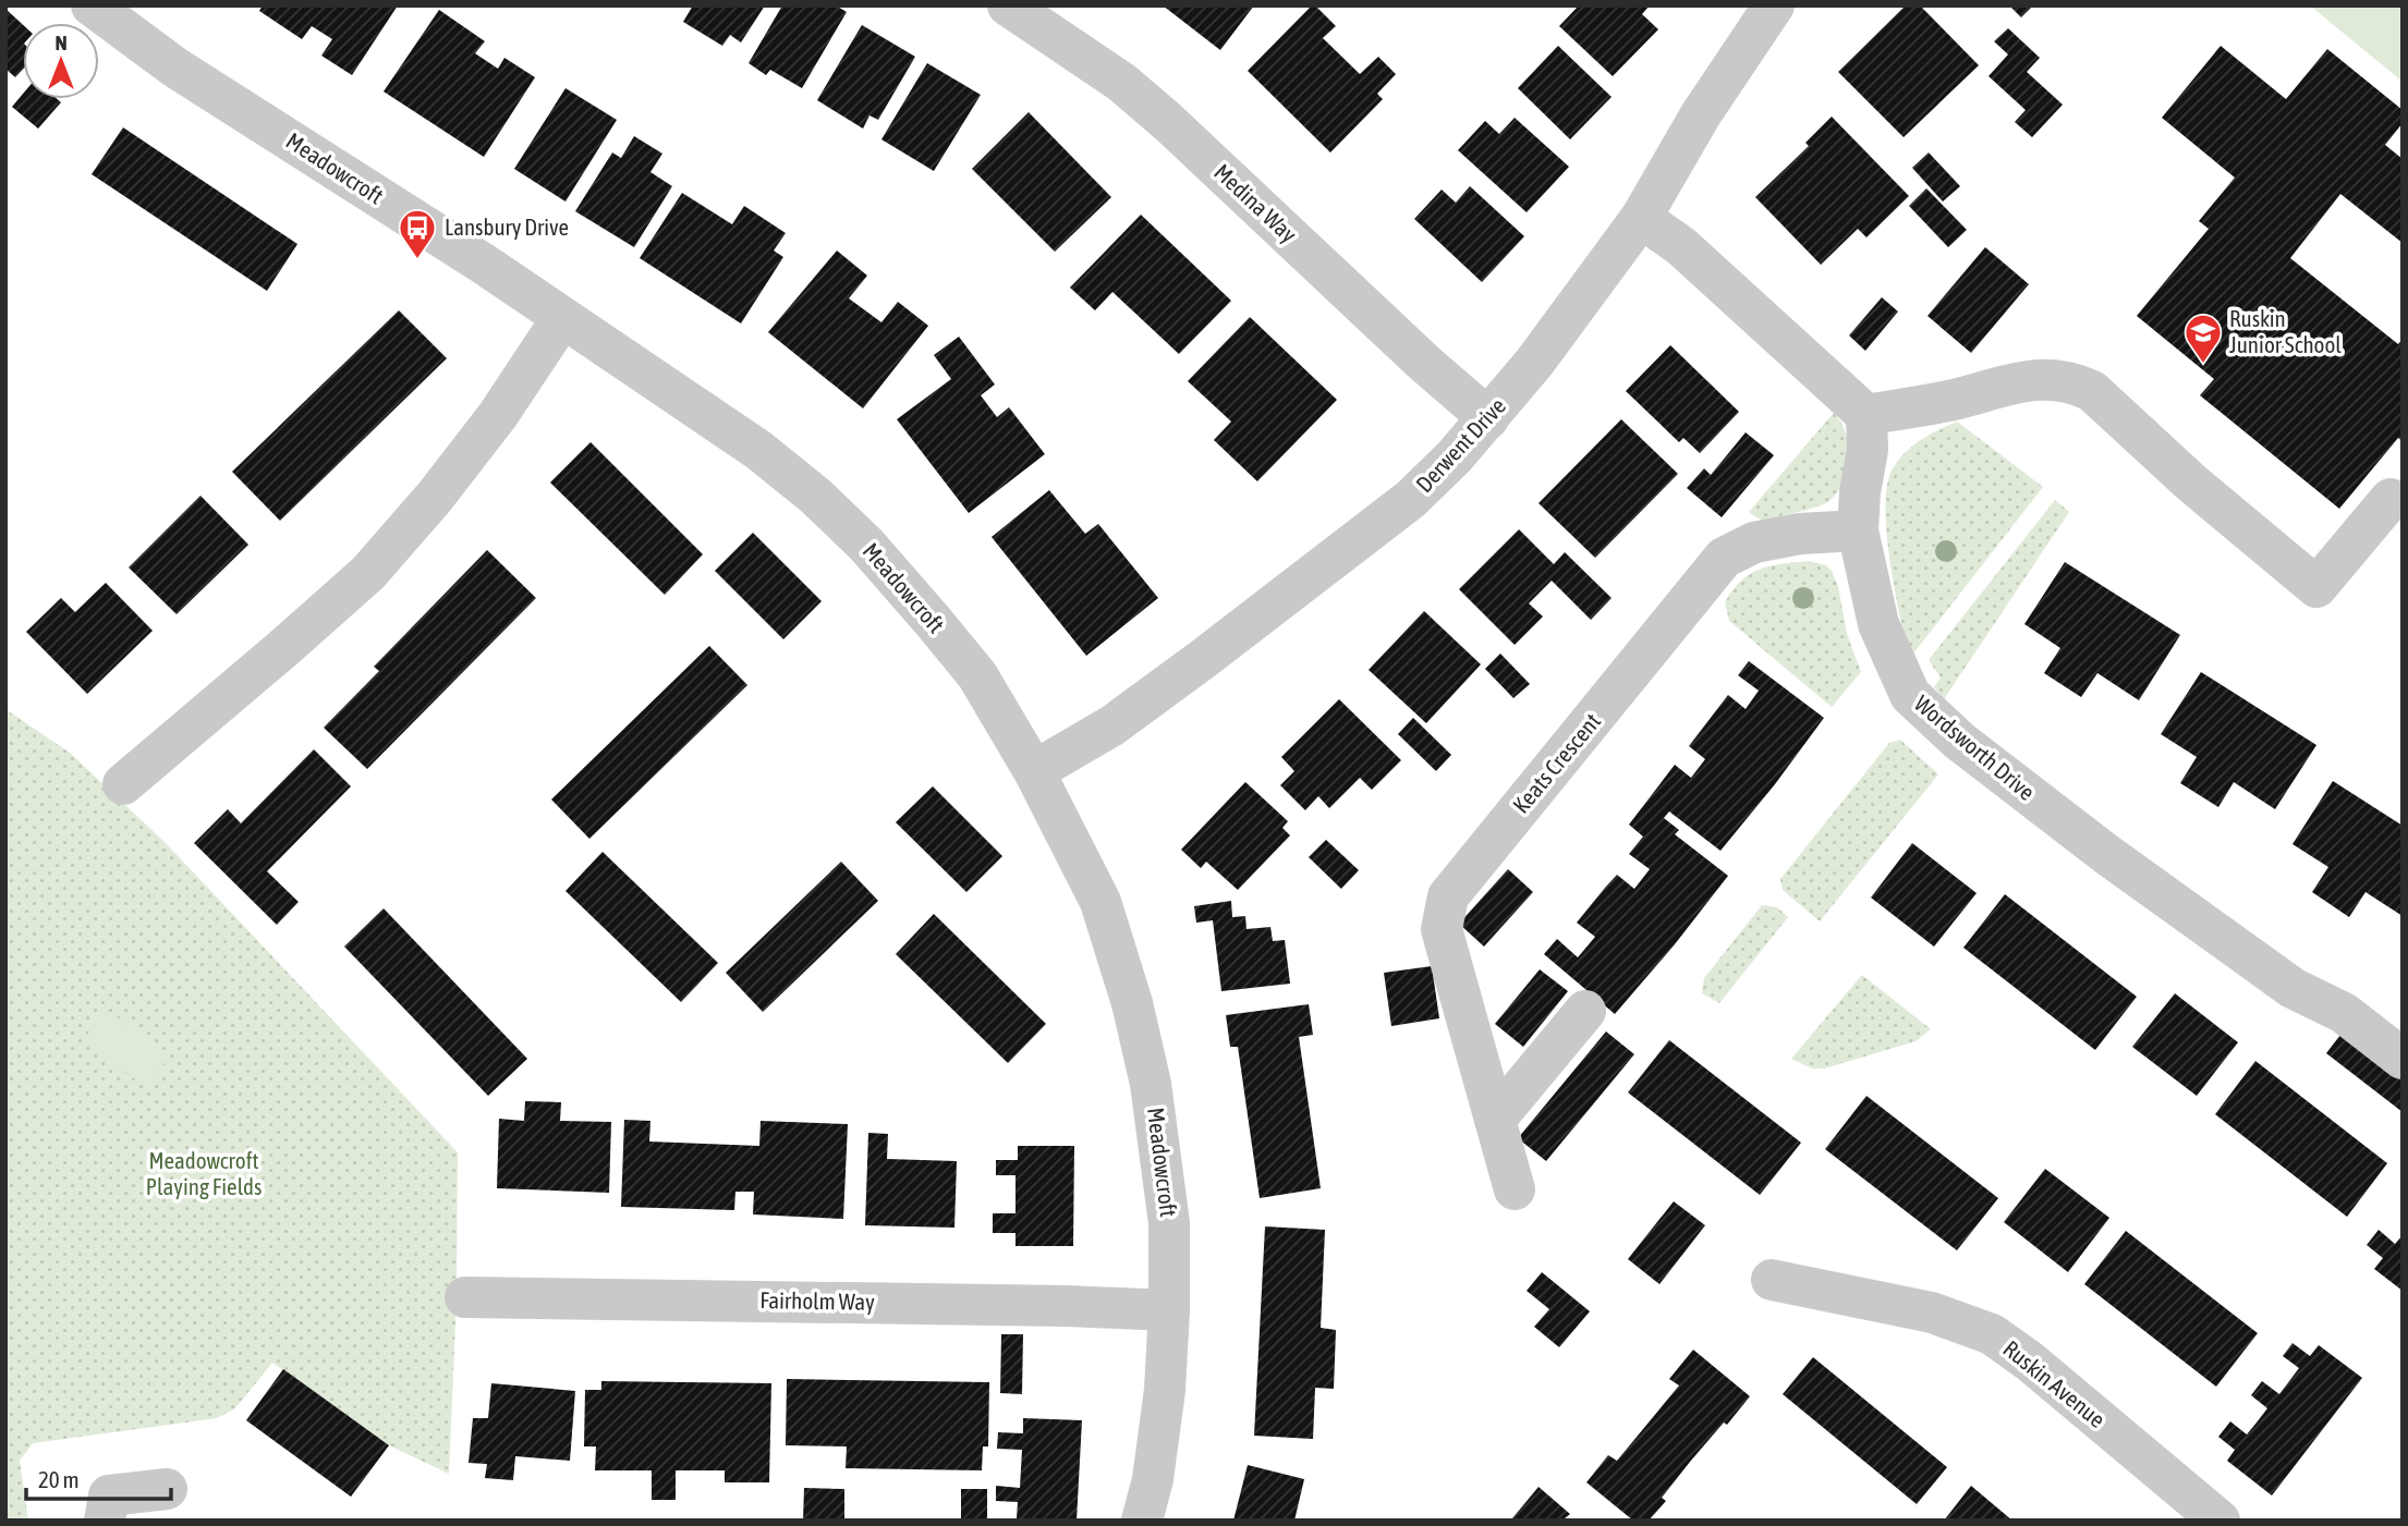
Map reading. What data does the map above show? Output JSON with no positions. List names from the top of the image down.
{
  "streets": {
    "street": [
      "Meadowcroft",
      "Medina Way",
      "Derwent Drive",
      "Wordsworth Drive",
      "Keats Crescent",
      "Fairholm Way",
      "Ruskin Avenue"
    ]
  },
  "crossings": [
    ["Meadowcroft", "Derwent Drive"],
    ["Meadowcroft", "Fairholm Way"],
    ["Medina Way", "Derwent Drive"],
    ["Wordsworth Drive", "Keats Crescent"]
  ],
  "parks": ["Meadowcroft Playing Fields"],
  "places": {
    "bus stop": ["Lansbury Drive"],
    "school or university": ["Ruskin Junior School"]
  },
  "scale_bar": "20 m",
  "north": "top"
}
